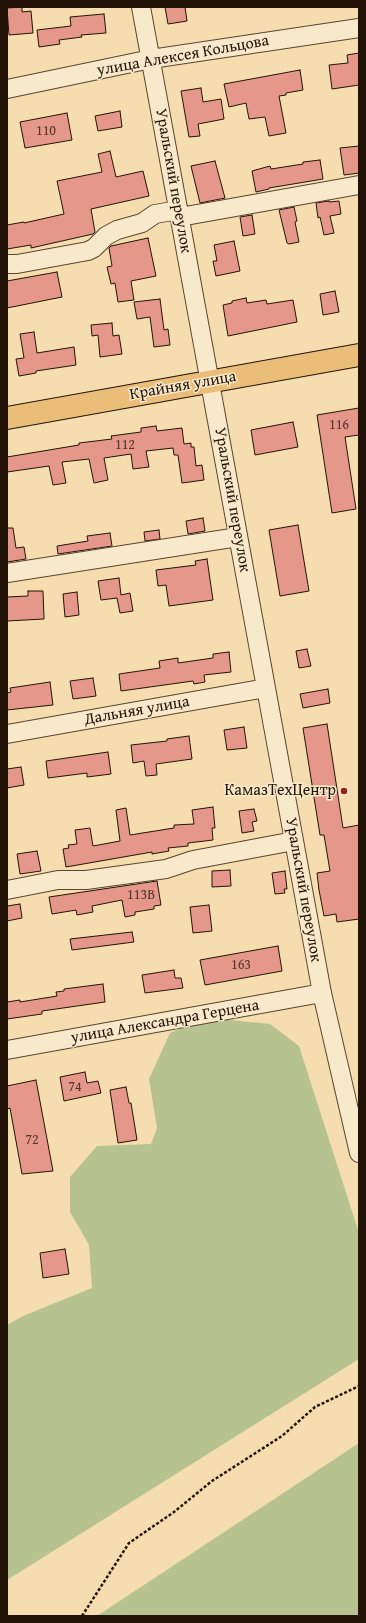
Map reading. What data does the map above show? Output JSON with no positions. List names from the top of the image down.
{
  "streets": {
    "main road": ["Крайняя улица"],
    "street": [
      "улица Алексея Кольцова",
      "Уральский переулок",
      "Дальняя улица",
      "улица Александра Герцена"
    ]
  },
  "crossings": [
    ["улица Алексея Кольцова", "Уральский переулок"],
    ["Уральский переулок", "Крайняя улица"],
    ["Уральский переулок", "Дальняя улица"],
    ["Уральский переулок", "улица Александра Герцена"]
  ],
  "places": ["КамазТехЦентр"],
  "house_numbers": [
    "110",
    "116",
    "112",
    "113В",
    "163",
    "74",
    "72"
  ]
}
